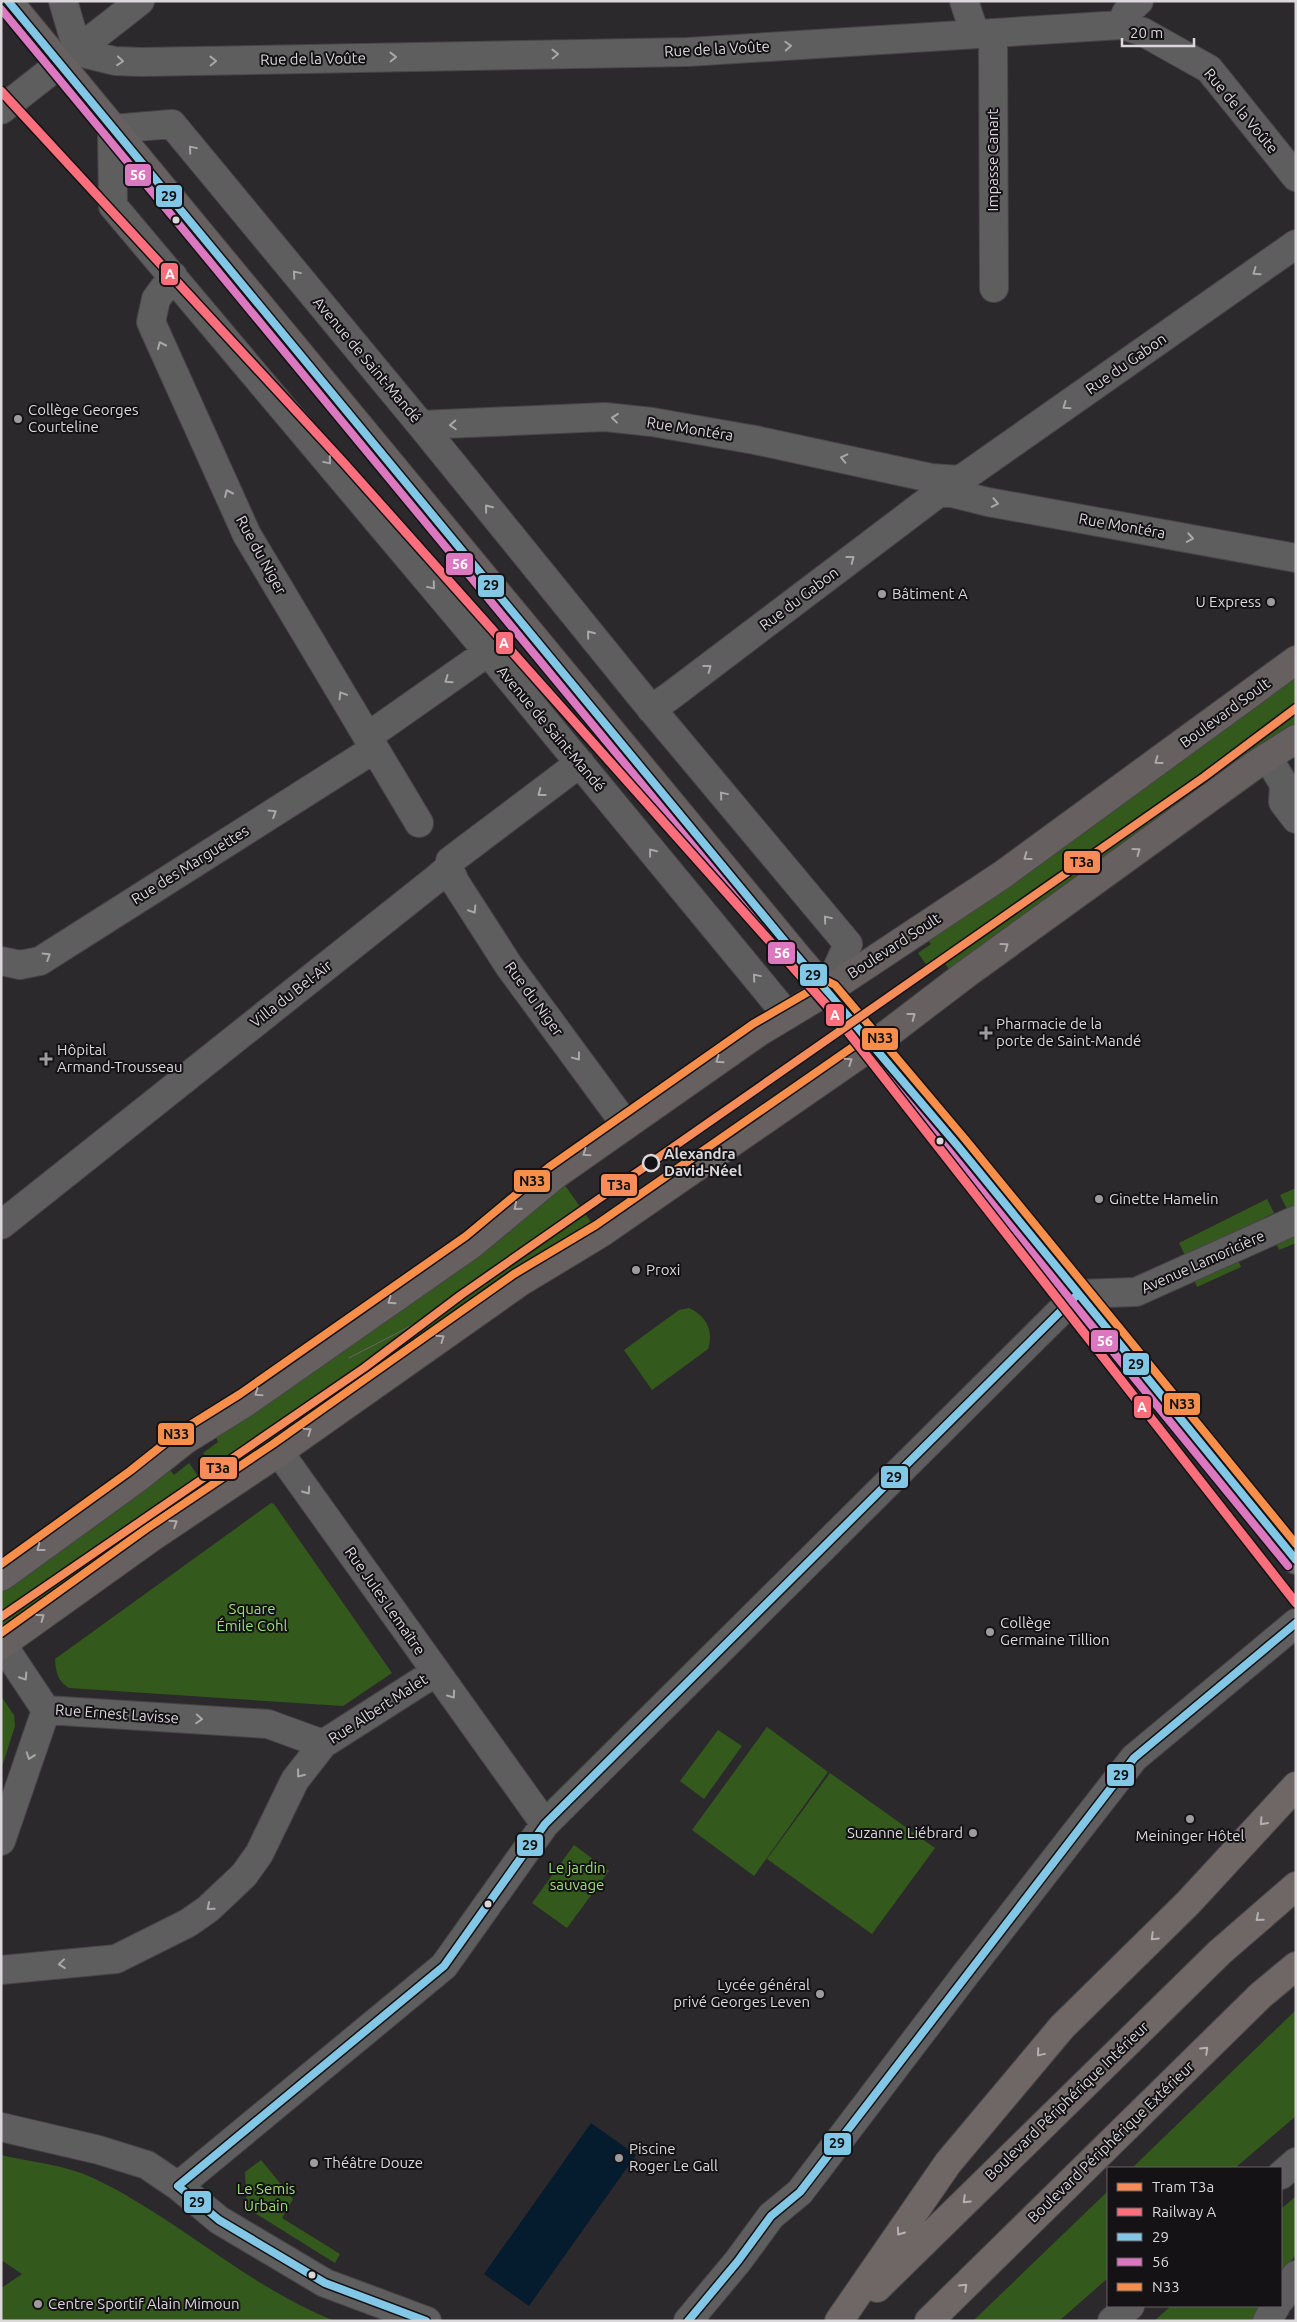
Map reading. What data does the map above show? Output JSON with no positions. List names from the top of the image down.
{
  "streets": {
    "highway": ["Boulevard Périphérique Intérieur", "Boulevard Périphérique Extérieur"],
    "main road": ["Boulevard Soult"],
    "street": [
      "Rue de la Voûte",
      "Impasse Canart",
      "Avenue de Saint-Mandé",
      "Rue du Gabon",
      "Rue Montéra",
      "Rue du Niger",
      "Rue des Marguettes",
      "Villa du Bel-Air",
      "Avenue Lamoricière",
      "Rue Jules Lemaître",
      "Rue Albert Malet",
      "Rue Ernest Lavisse"
    ]
  },
  "crossings": [
    ["Rue de la Voûte", "Impasse Canart"],
    ["Avenue de Saint-Mandé", "Rue du Gabon"],
    ["Avenue de Saint-Mandé", "Rue Montéra"],
    ["Avenue de Saint-Mandé", "Rue du Niger"],
    ["Avenue de Saint-Mandé", "Boulevard Soult"],
    ["Avenue de Saint-Mandé", "Rue des Marguettes"],
    ["Avenue de Saint-Mandé", "Villa du Bel-Air"],
    ["Rue du Gabon", "Rue Montéra"],
    ["Rue du Niger", "Boulevard Soult"],
    ["Rue du Niger", "Rue des Marguettes"],
    ["Rue du Niger", "Villa du Bel-Air"],
    ["Rue Jules Lemaître", "Rue Albert Malet"],
    ["Rue Albert Malet", "Rue Ernest Lavisse"]
  ],
  "one_way": ["Rue de la Voûte", "Rue Jules Lemaître"],
  "parks": ["Square Émile Cohl", "Le jardin sauvage", "Le Semis Urbain"],
  "places": {
    "other": [
      "Collège Georges Courteline",
      "Bâtiment A",
      "U Express",
      "Alexandra David-Néel",
      "Ginette Hamelin",
      "Proxi",
      "Collège Germaine Tillion",
      "Meininger Hôtel",
      "Suzanne Liébrard",
      "Lycée général privé Georges Leven",
      "Piscine Roger Le Gall",
      "Théâtre Douze",
      "Centre Sportif Alain Mimoun"
    ],
    "health": ["Pharmacie de la porte de Saint-Mandé", "Hôpital Armand-Trousseau"]
  },
  "lines": [
    "transit line 29",
    "transit line 56",
    "rail line A",
    "tram line T3a",
    "transit line N33"
  ],
  "legend": [
    "Tram T3a",
    "Railway A",
    "29",
    "56",
    "N33"
  ],
  "scale_bar": "20 m"
}
